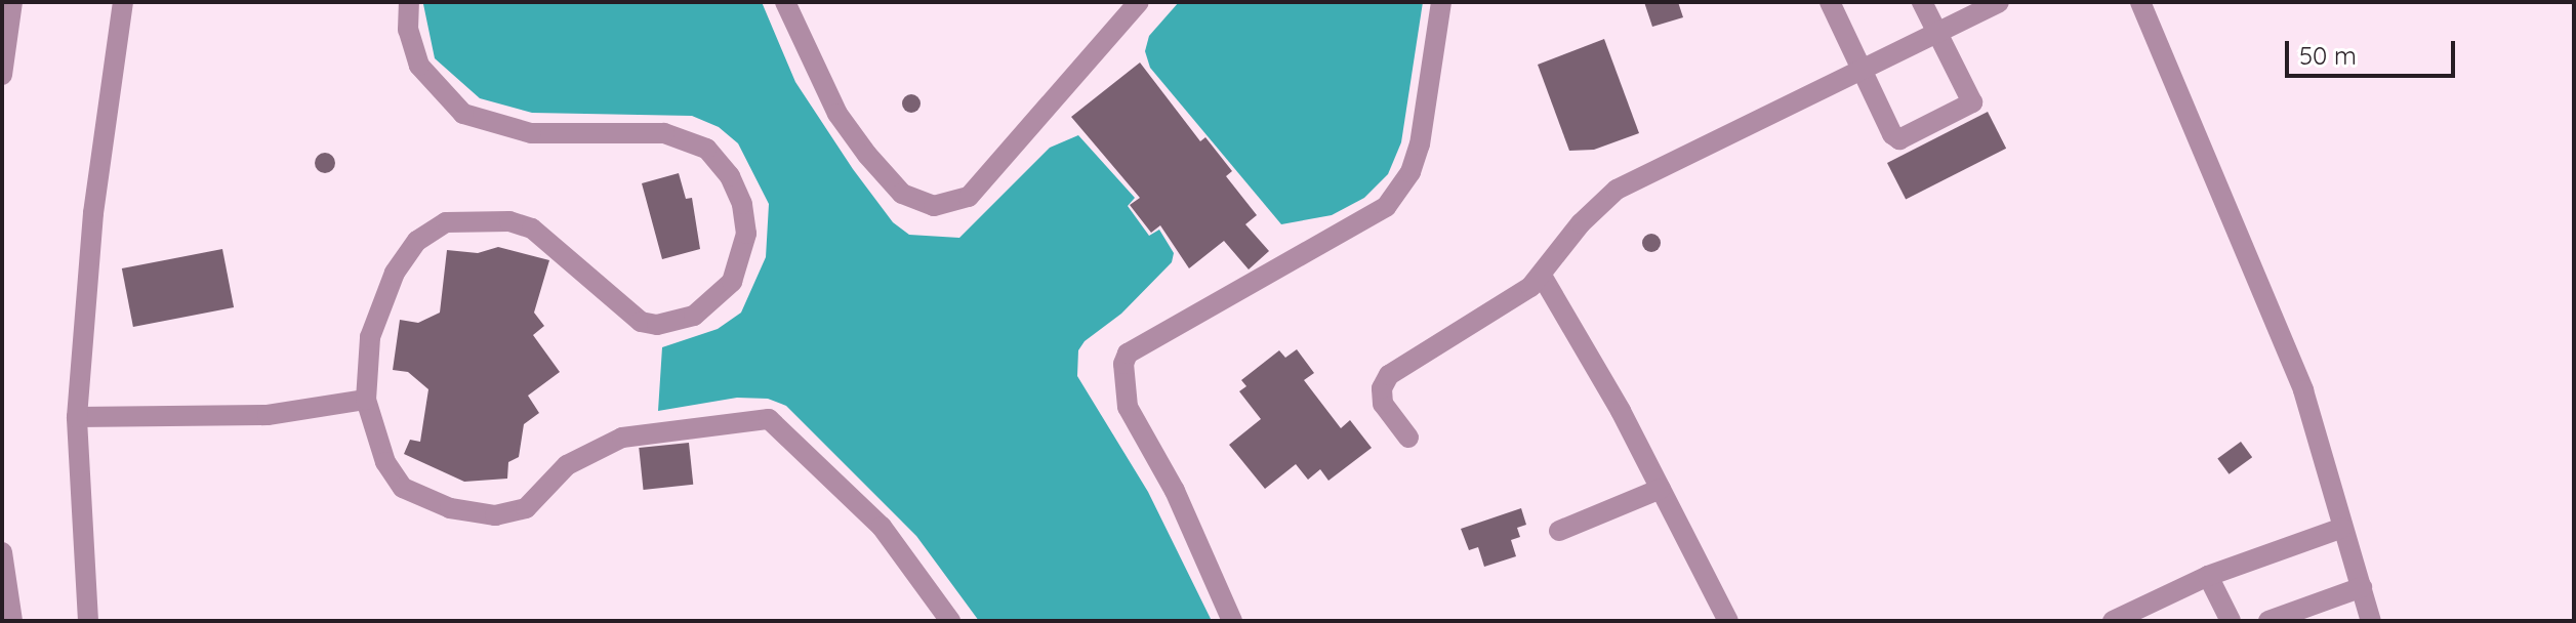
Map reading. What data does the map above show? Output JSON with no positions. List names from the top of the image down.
{
  "scale_bar": "50 m"
}
